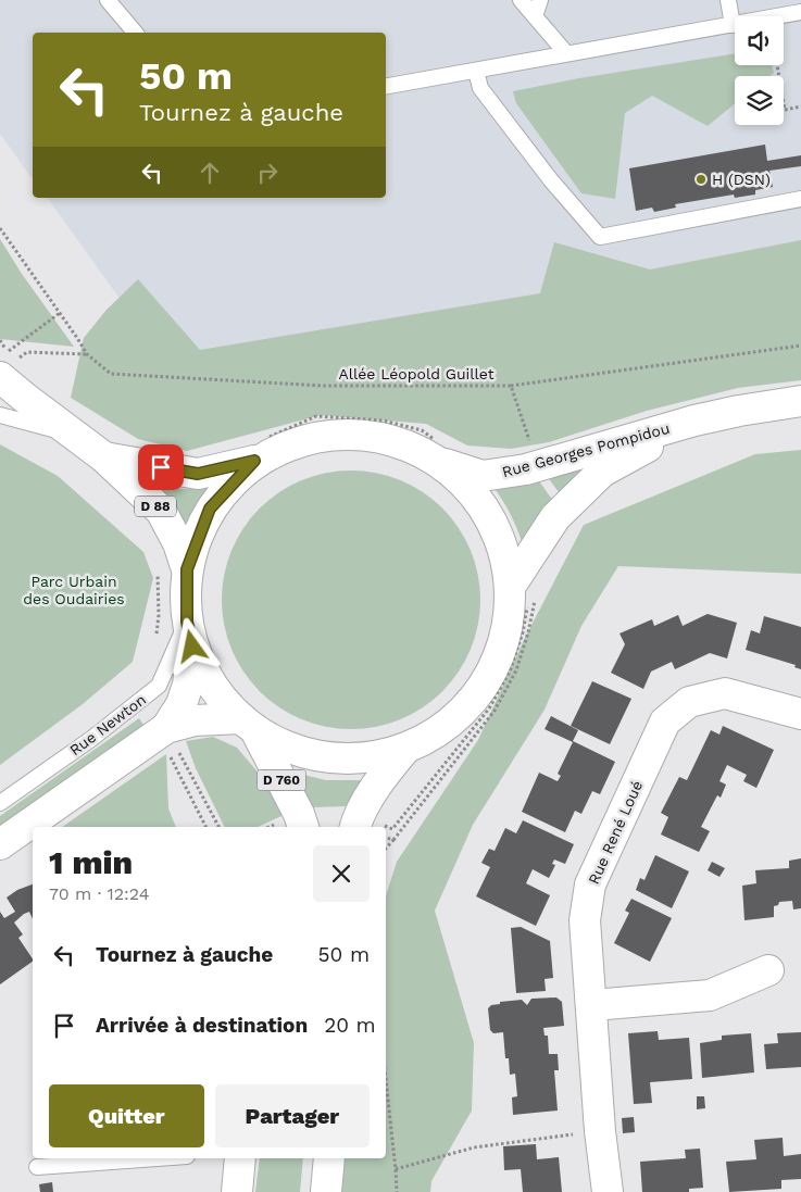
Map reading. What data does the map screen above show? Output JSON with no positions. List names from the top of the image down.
{
  "streets": {
    "main road": [
      "Rue Georges Pompidou",
      "D 88",
      "D 760",
      "Rue René Loué"
    ],
    "lane": ["Rue Newton"],
    "path": ["Allée Léopold Guillet"]
  },
  "crossings": [
    ["Allée Léopold Guillet", "Rue Georges Pompidou"]
  ],
  "parks": ["Parc Urbain des Oudairies"],
  "places": ["H (DSN)"],
  "page": {
    "turn": ["50 m", "Tournez à gauche"],
    "heading": ["1 min", "70 m · 12:24"],
    "list": [
      {
        "name": "Tournez à gauche",
        "value": "50 m"
      },
      {
        "name": "Arrivée à destination",
        "value": "20 m"
      }
    ],
    "buttons": ["Quitter", "Partager"]
  }
}
